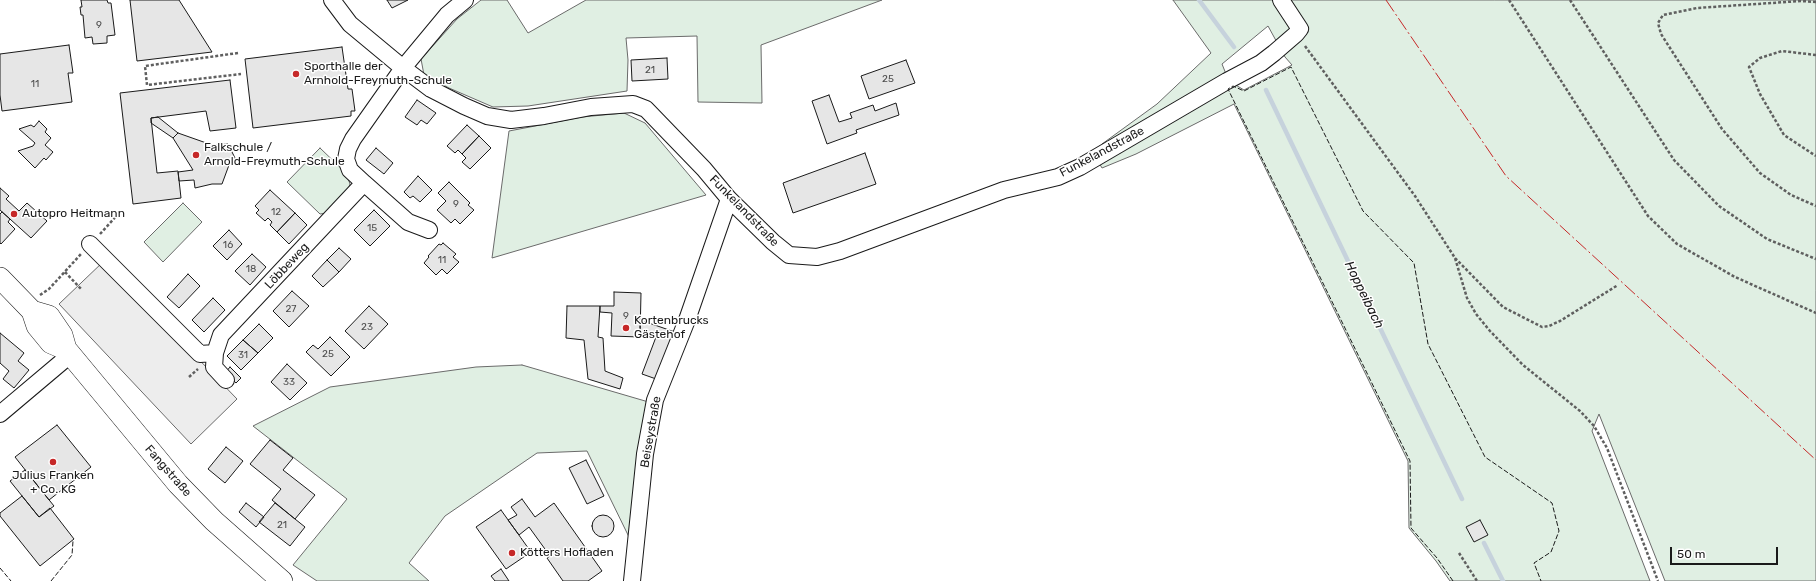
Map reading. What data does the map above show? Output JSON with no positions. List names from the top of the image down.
{
  "streets": {
    "main road": ["Fangstraße"],
    "street": ["Funkelandstraße", "Löbbeweg", "Beiseystraße"]
  },
  "crossings": [
    ["Funkelandstraße", "Beiseystraße"]
  ],
  "water": ["Hoppeibach"],
  "places": [
    "Sporthalle der Arnhold-Freymuth-Schule",
    "Falkschule / Arnold-Freymuth-Schule",
    "Autopro Heitmann",
    "Kortenbrucks Gästehof",
    "Julius Franken + Co. KG",
    "Kötters Hofladen"
  ],
  "house_numbers": [
    "9",
    "21",
    "25",
    "11",
    "9",
    "12",
    "15",
    "16",
    "11",
    "18",
    "27",
    "9",
    "23",
    "25",
    "31",
    "33",
    "21"
  ],
  "scale_bar": "50 m"
}
